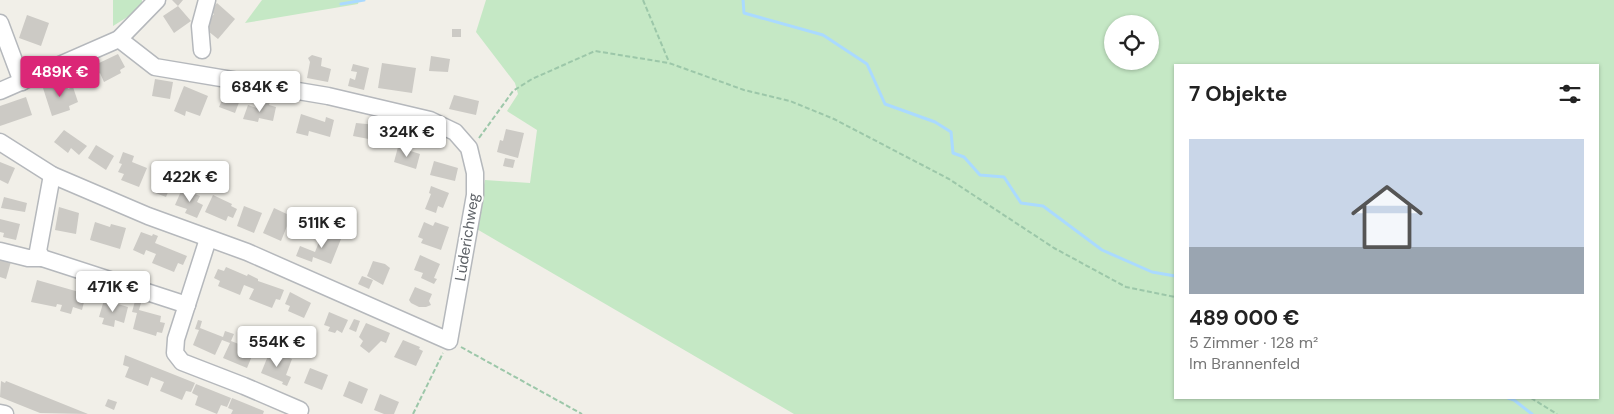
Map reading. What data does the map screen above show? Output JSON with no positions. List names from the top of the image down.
{
  "streets": {
    "street": ["Lüderichweg"]
  },
  "page": {
    "price": [
      "489K €",
      "684K €",
      "324K €",
      "422K €",
      "511K €",
      "471K €",
      "554K €"
    ],
    "heading": "7 Objekte",
    "list": [
      {
        "name": "489 000 €",
        "note": "5 Zimmer · 128 m² · Im Brannenfeld"
      }
    ]
  }
}
